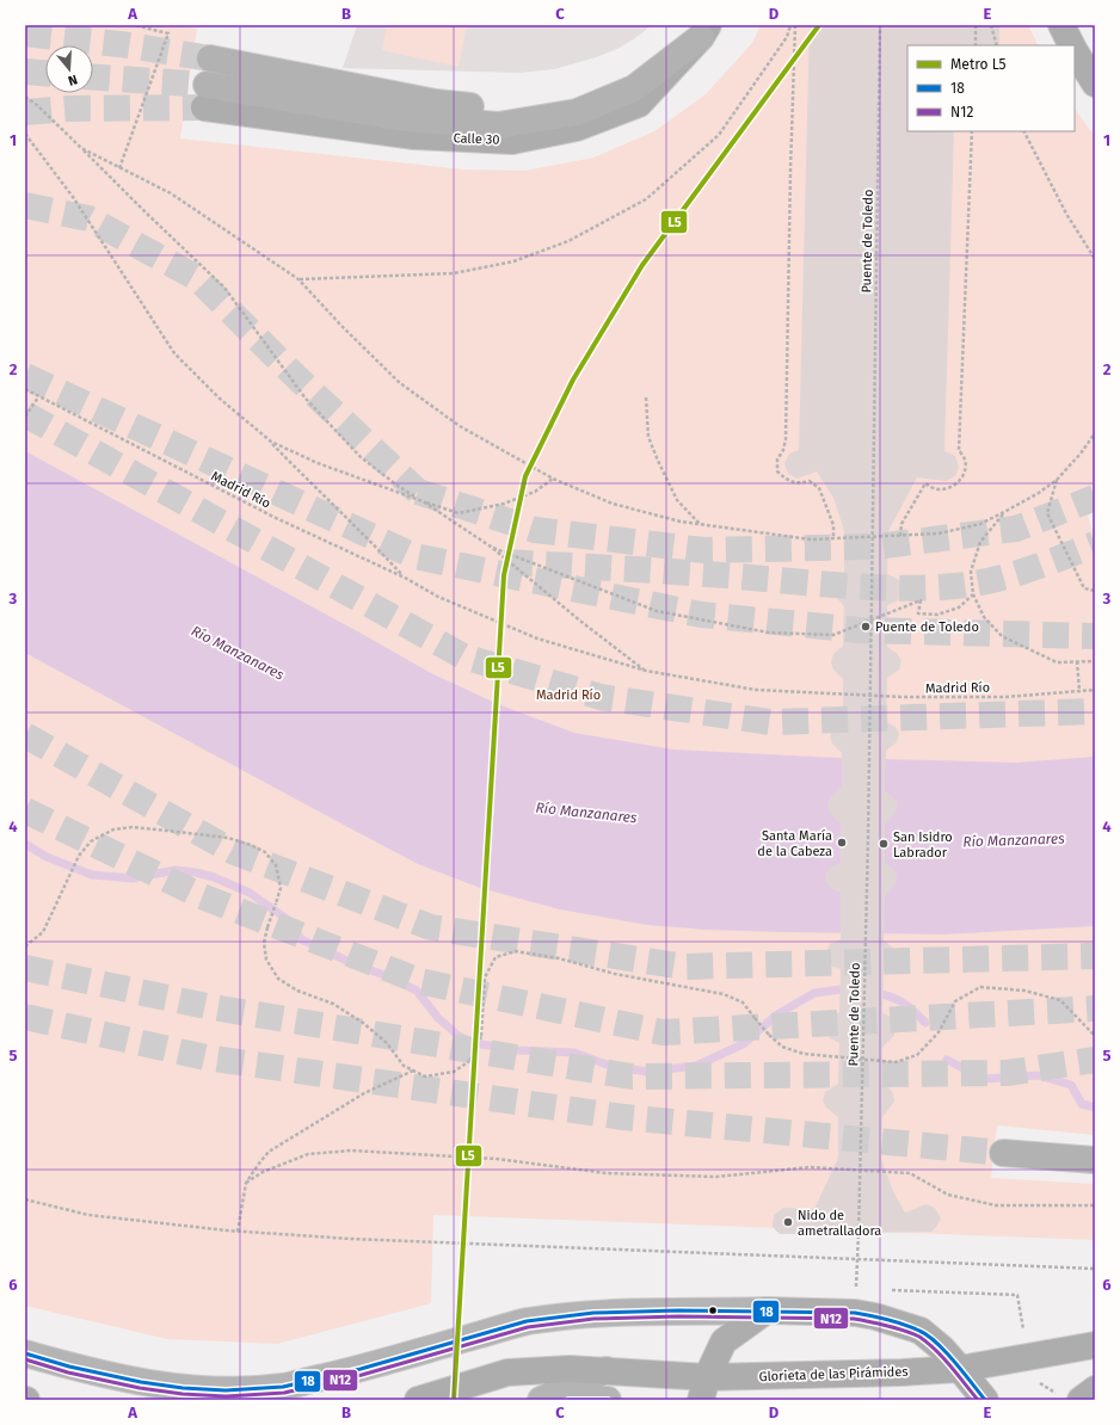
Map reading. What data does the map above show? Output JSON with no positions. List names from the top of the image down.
{
  "streets": {
    "main road": ["Glorieta de las Pirámides"],
    "path": ["Puente de Toledo", "Madrid Río"]
  },
  "water": ["Río Manzanares"],
  "parks": ["Madrid Río"],
  "places": [
    "Puente de Toledo",
    "Santa María de la Cabeza",
    "San Isidro Labrador",
    "Nido de ametralladora"
  ],
  "lines": ["metro line L5", "transit line 18", "transit line N12"],
  "legend": ["Metro L5", "18", "N12"],
  "north": "bottom",
  "grid": {
    "columns": [
      "A",
      "B",
      "C",
      "D",
      "E"
    ],
    "rows": [
      "1",
      "2",
      "3",
      "4",
      "5",
      "6"
    ]
  }
}
